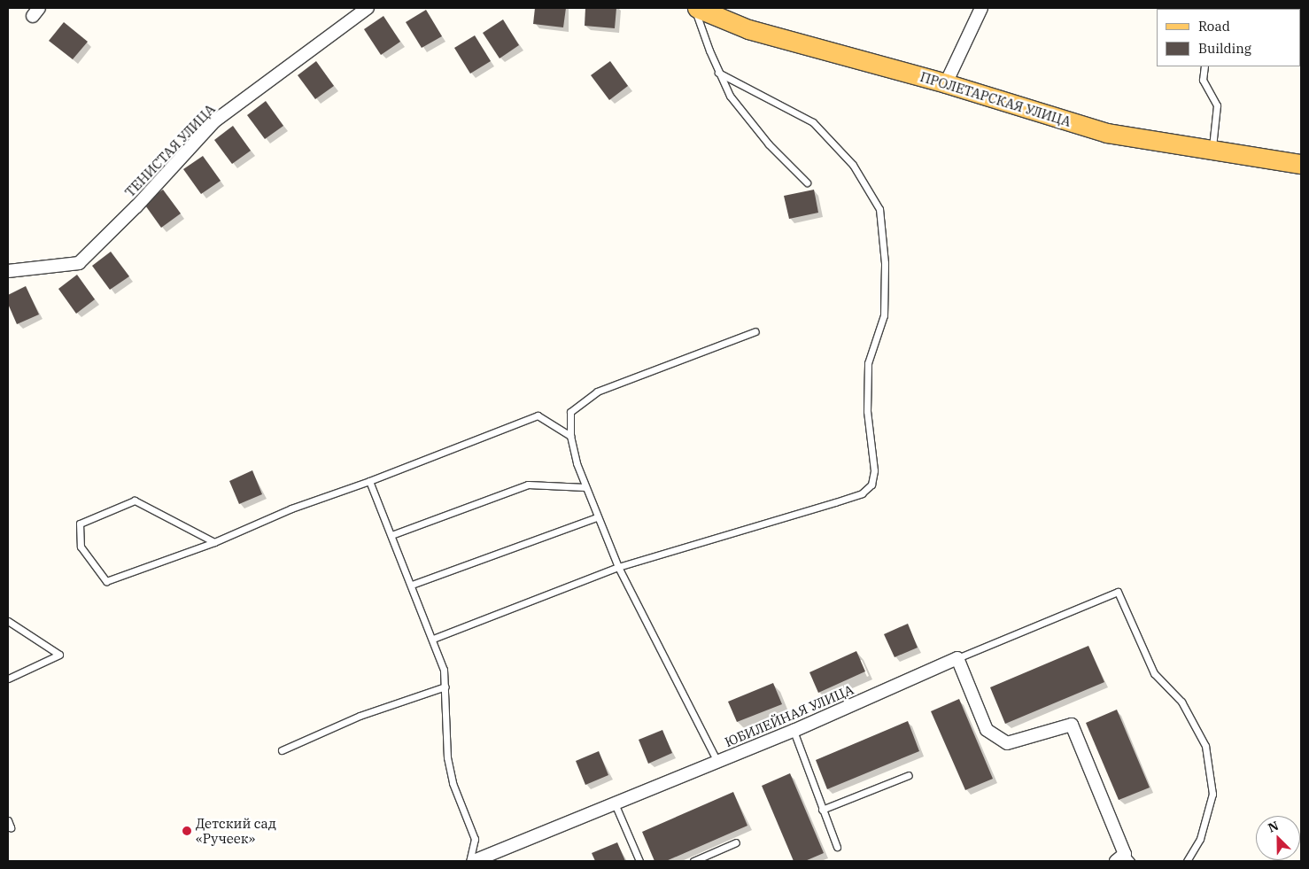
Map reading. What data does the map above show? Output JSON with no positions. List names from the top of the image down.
{
  "streets": {
    "main road": ["ПРОЛЕТАРСКАЯ УЛИЦА"],
    "street": ["ТЕНИСТАЯ УЛИЦА", "ЮБИЛЕЙНАЯ УЛИЦА"]
  },
  "places": ["Детский сад «Ручеек»"],
  "legend": ["Road", "Building"],
  "north": "top left"
}
